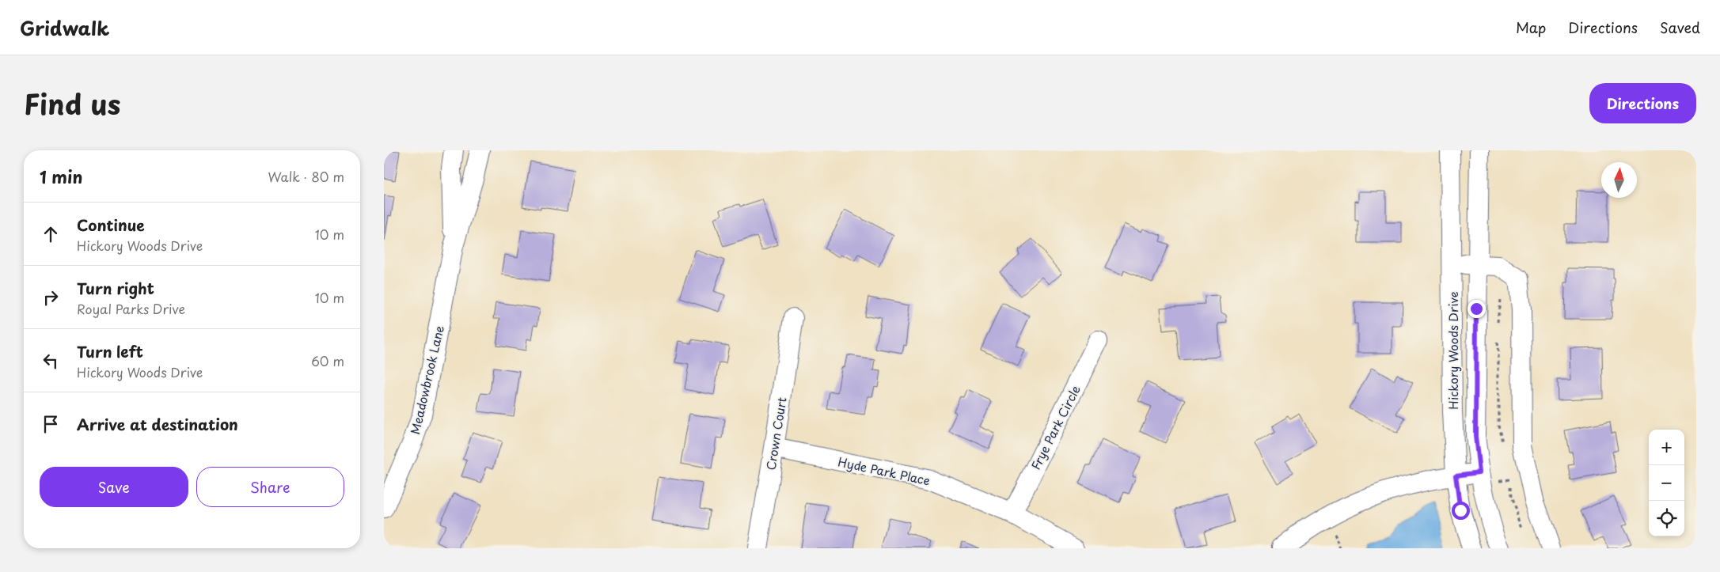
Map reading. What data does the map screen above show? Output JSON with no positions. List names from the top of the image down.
{
  "streets": {
    "street": [
      "Hickory Woods Drive",
      "Meadowbrook Lane",
      "Frye Park Circle",
      "Crown Court",
      "Hyde Park Place"
    ]
  },
  "crossings": [
    ["Frye Park Circle", "Hyde Park Place"],
    ["Crown Court", "Hyde Park Place"]
  ],
  "north": "top",
  "page": {
    "header": "Gridwalk",
    "nav": ["Map", "Directions", "Saved"],
    "title": "Find us",
    "buttons": [
      "Directions",
      ["Save", "Share"]
    ],
    "heading": ["1 min", "Walk · 80 m"],
    "list": [
      ["Continue", "Hickory Woods Drive", "10 m"],
      ["Turn right", "Royal Parks Drive", "10 m"],
      ["Turn left", "Hickory Woods Drive", "60 m"],
      "Arrive at destination"
    ],
    "map_buttons": ["+", "−"]
  }
}
